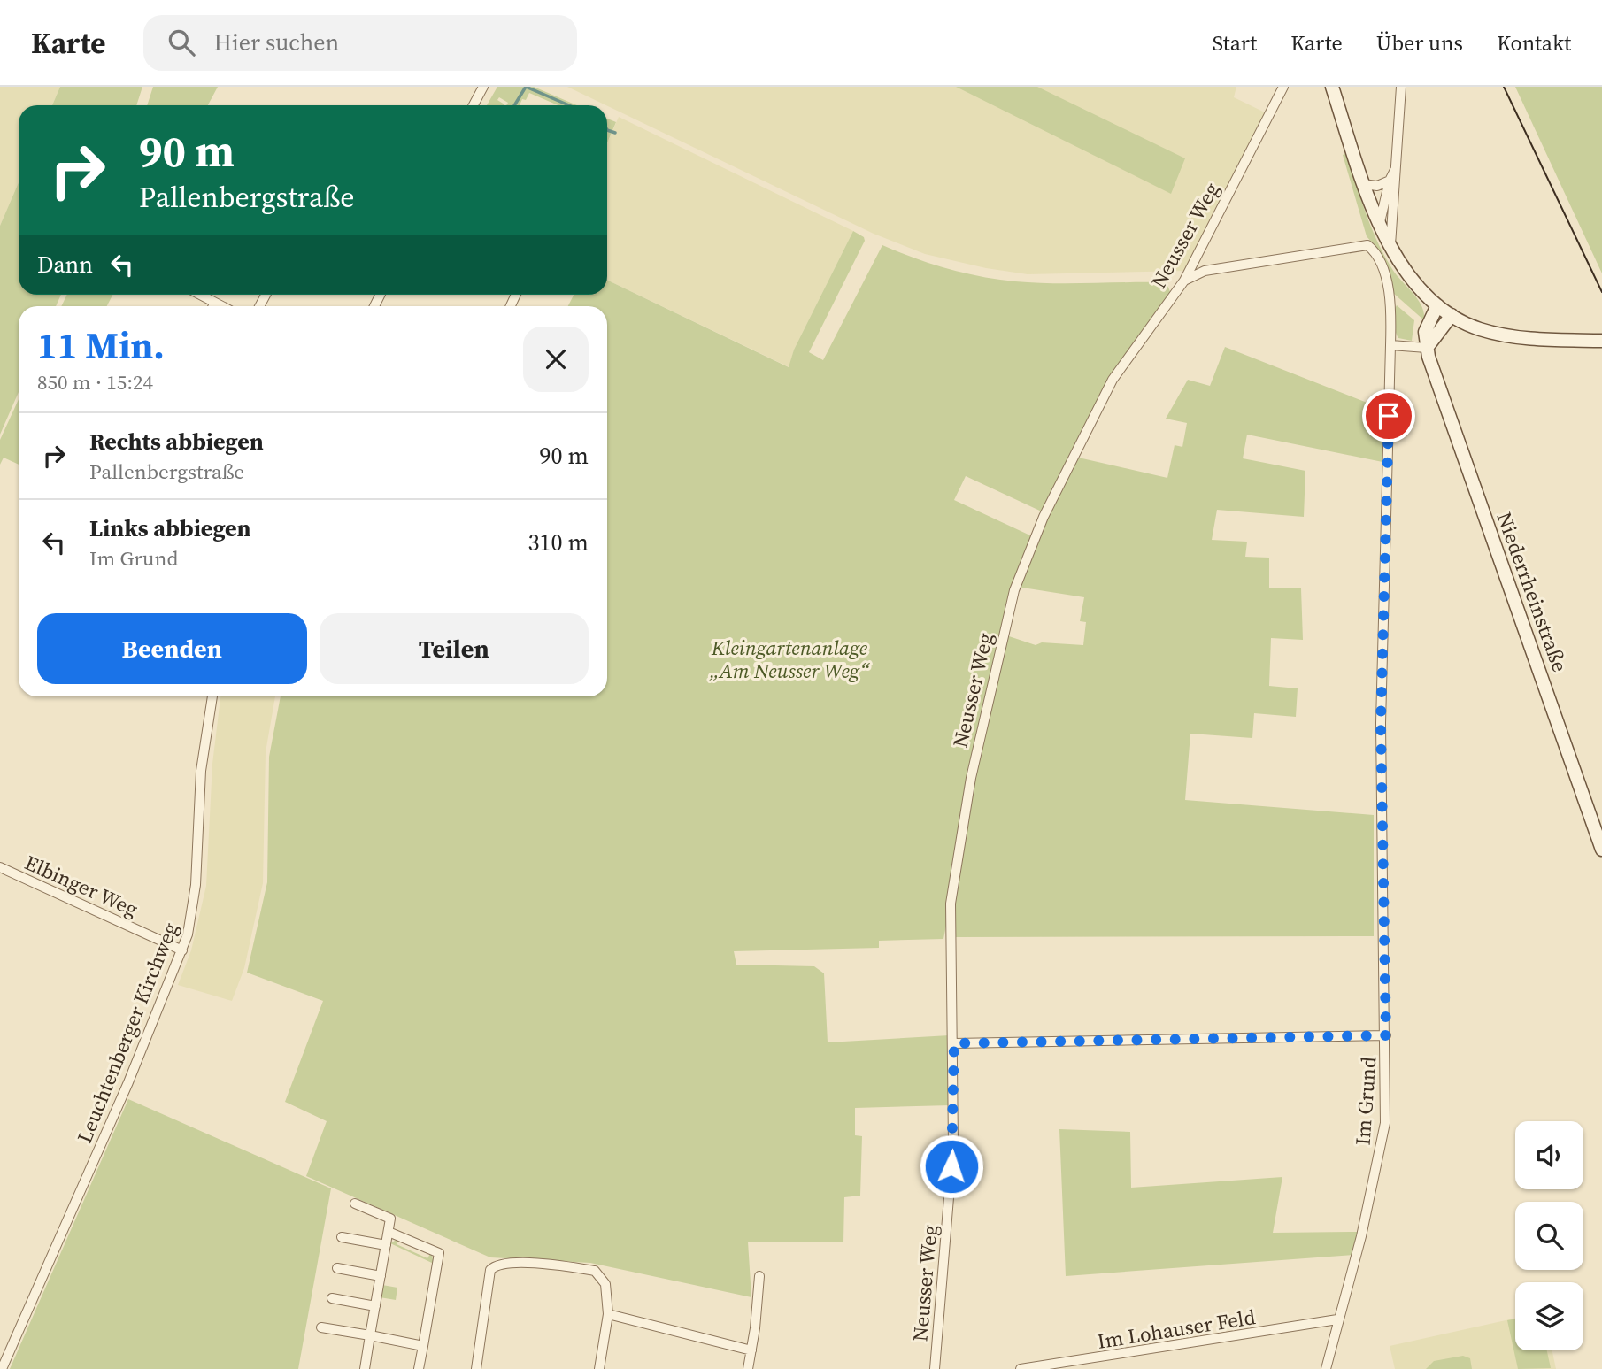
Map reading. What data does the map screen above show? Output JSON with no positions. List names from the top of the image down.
{
  "streets": {
    "street": [
      "Neusser Weg",
      "Niederrheinstraße",
      "Elbinger Weg",
      "Leuchtenberger Kirchweg",
      "Im Grund",
      "Im Lohauser Feld"
    ]
  },
  "crossings": [
    ["Elbinger Weg", "Leuchtenberger Kirchweg"],
    ["Im Grund", "Im Lohauser Feld"]
  ],
  "parks": ["Kleingartenanlage „Am Neusser Weg“"],
  "page": {
    "header": "Karte",
    "search": "Hier suchen",
    "nav": [
      "Start",
      "Karte",
      "Über uns",
      "Kontakt"
    ],
    "turn": ["90 m", "Pallenbergstraße"],
    "then": "Dann",
    "heading": ["11 Min.", "850 m · 15:24"],
    "list": [
      {
        "name": "Rechts abbiegen",
        "note": "Pallenbergstraße",
        "value": "90 m"
      },
      {
        "name": "Links abbiegen",
        "note": "Im Grund",
        "value": "310 m"
      }
    ],
    "buttons": ["Beenden", "Teilen"]
  }
}
